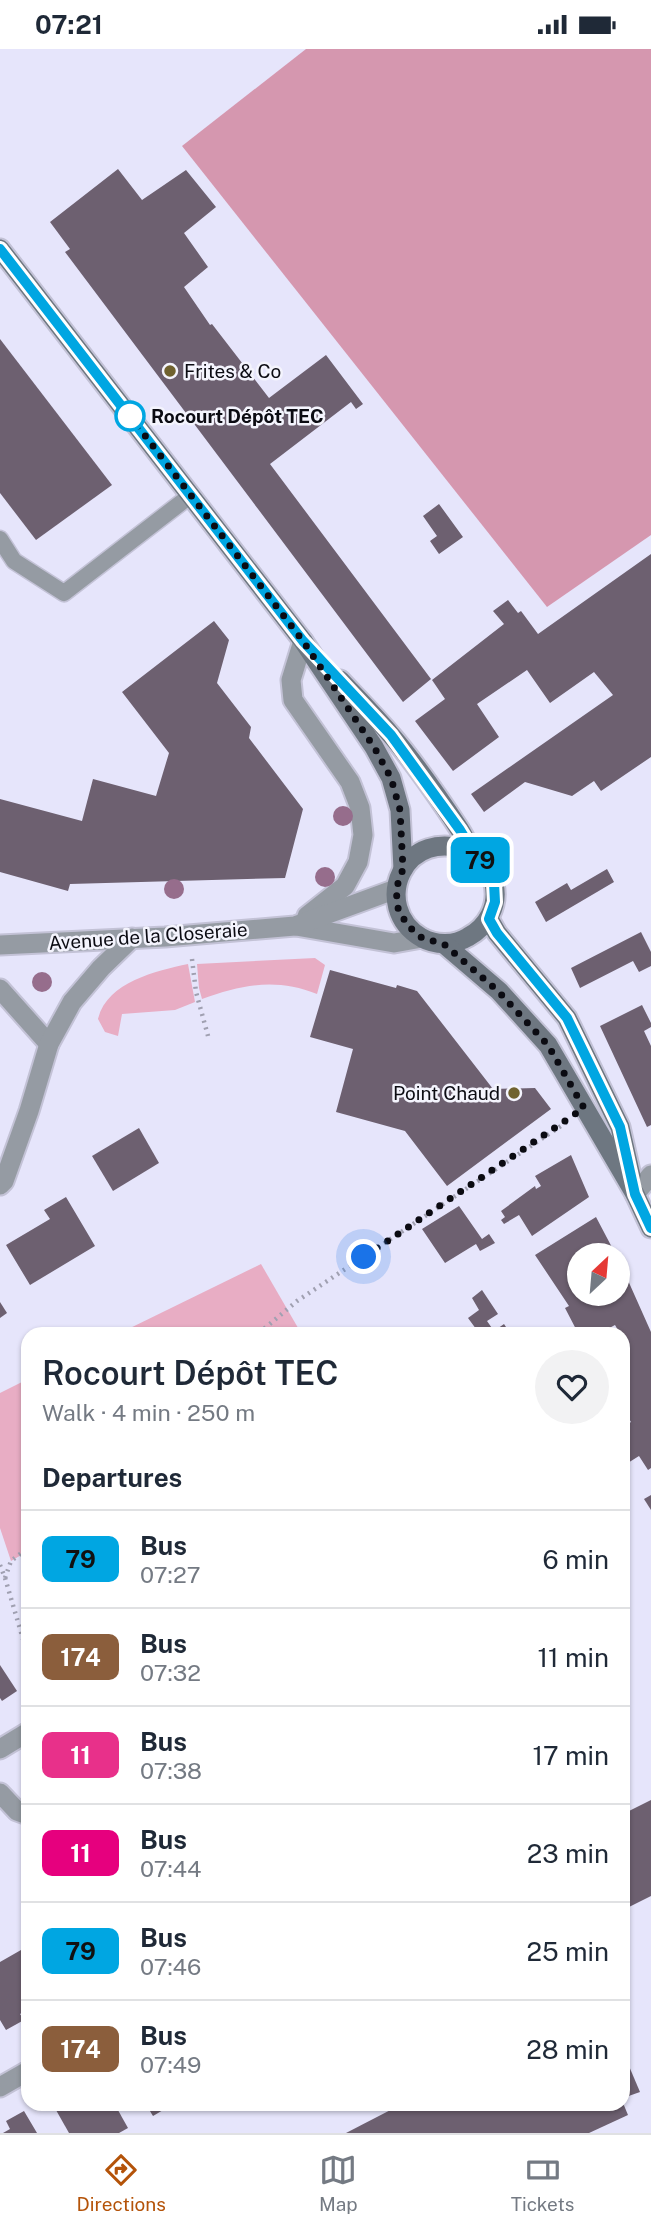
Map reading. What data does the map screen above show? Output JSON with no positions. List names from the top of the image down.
{
  "streets": {
    "street": ["Avenue de la Closeraie"]
  },
  "places": ["Frites & Co", "Rocourt Dépôt TEC", "Point Chaud"],
  "lines": ["bus line 79"],
  "north": "top right",
  "page": {
    "status": "07:21",
    "on_map": "79",
    "heading": [
      ["Rocourt Dépôt TEC", "Walk · 4 min · 250 m"],
      "Departures"
    ],
    "list": [
      {
        "mark": "79",
        "name": "Bus",
        "note": "07:27",
        "value": "6 min"
      },
      {
        "mark": "174",
        "name": "Bus",
        "note": "07:32",
        "value": "11 min"
      },
      {
        "mark": "11",
        "name": "Bus",
        "note": "07:38",
        "value": "17 min"
      },
      {
        "mark": "11",
        "name": "Bus",
        "note": "07:44",
        "value": "23 min"
      },
      {
        "mark": "79",
        "name": "Bus",
        "note": "07:46",
        "value": "25 min"
      },
      {
        "mark": "174",
        "name": "Bus",
        "note": "07:49",
        "value": "28 min"
      }
    ],
    "tabs": ["Directions", "Map", "Tickets"]
  }
}
